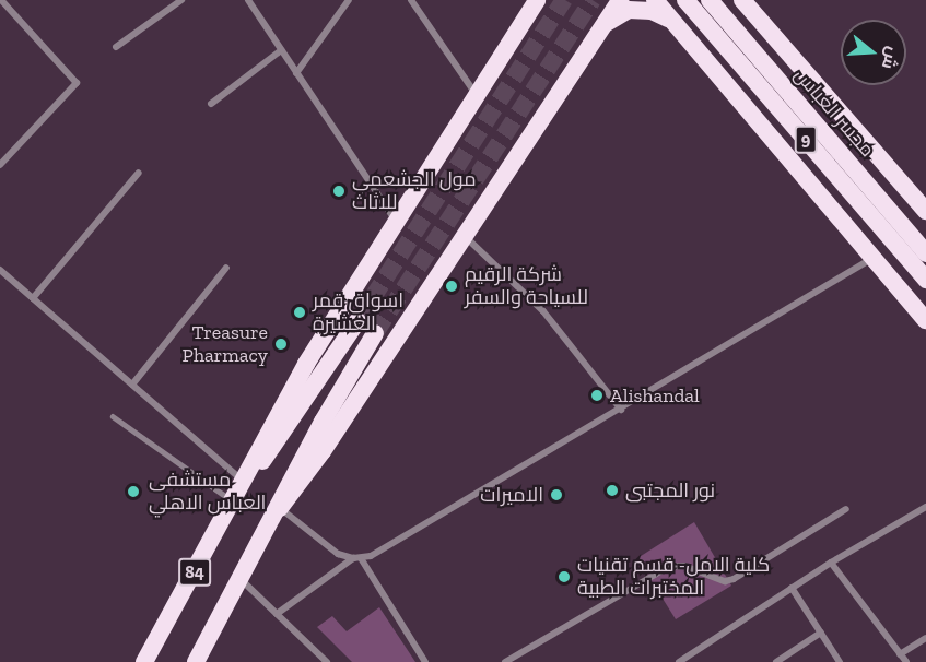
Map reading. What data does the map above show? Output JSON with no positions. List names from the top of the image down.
{
  "streets": {
    "highway": ["مجسر العباس", "9", "84"]
  },
  "places": [
    "مول الجشعمي للاثاث",
    "شركة الرقيم للسياحة والسفر",
    "اسواق قمر العشيرة",
    "Treasure Pharmacy",
    "Alishandal",
    "نور المجتبى",
    "مستشفى العباس الاهلي",
    "الاميرات",
    "كلية الامل- قسم تقنيات المختبرات الطبية"
  ],
  "north": "right"
}
